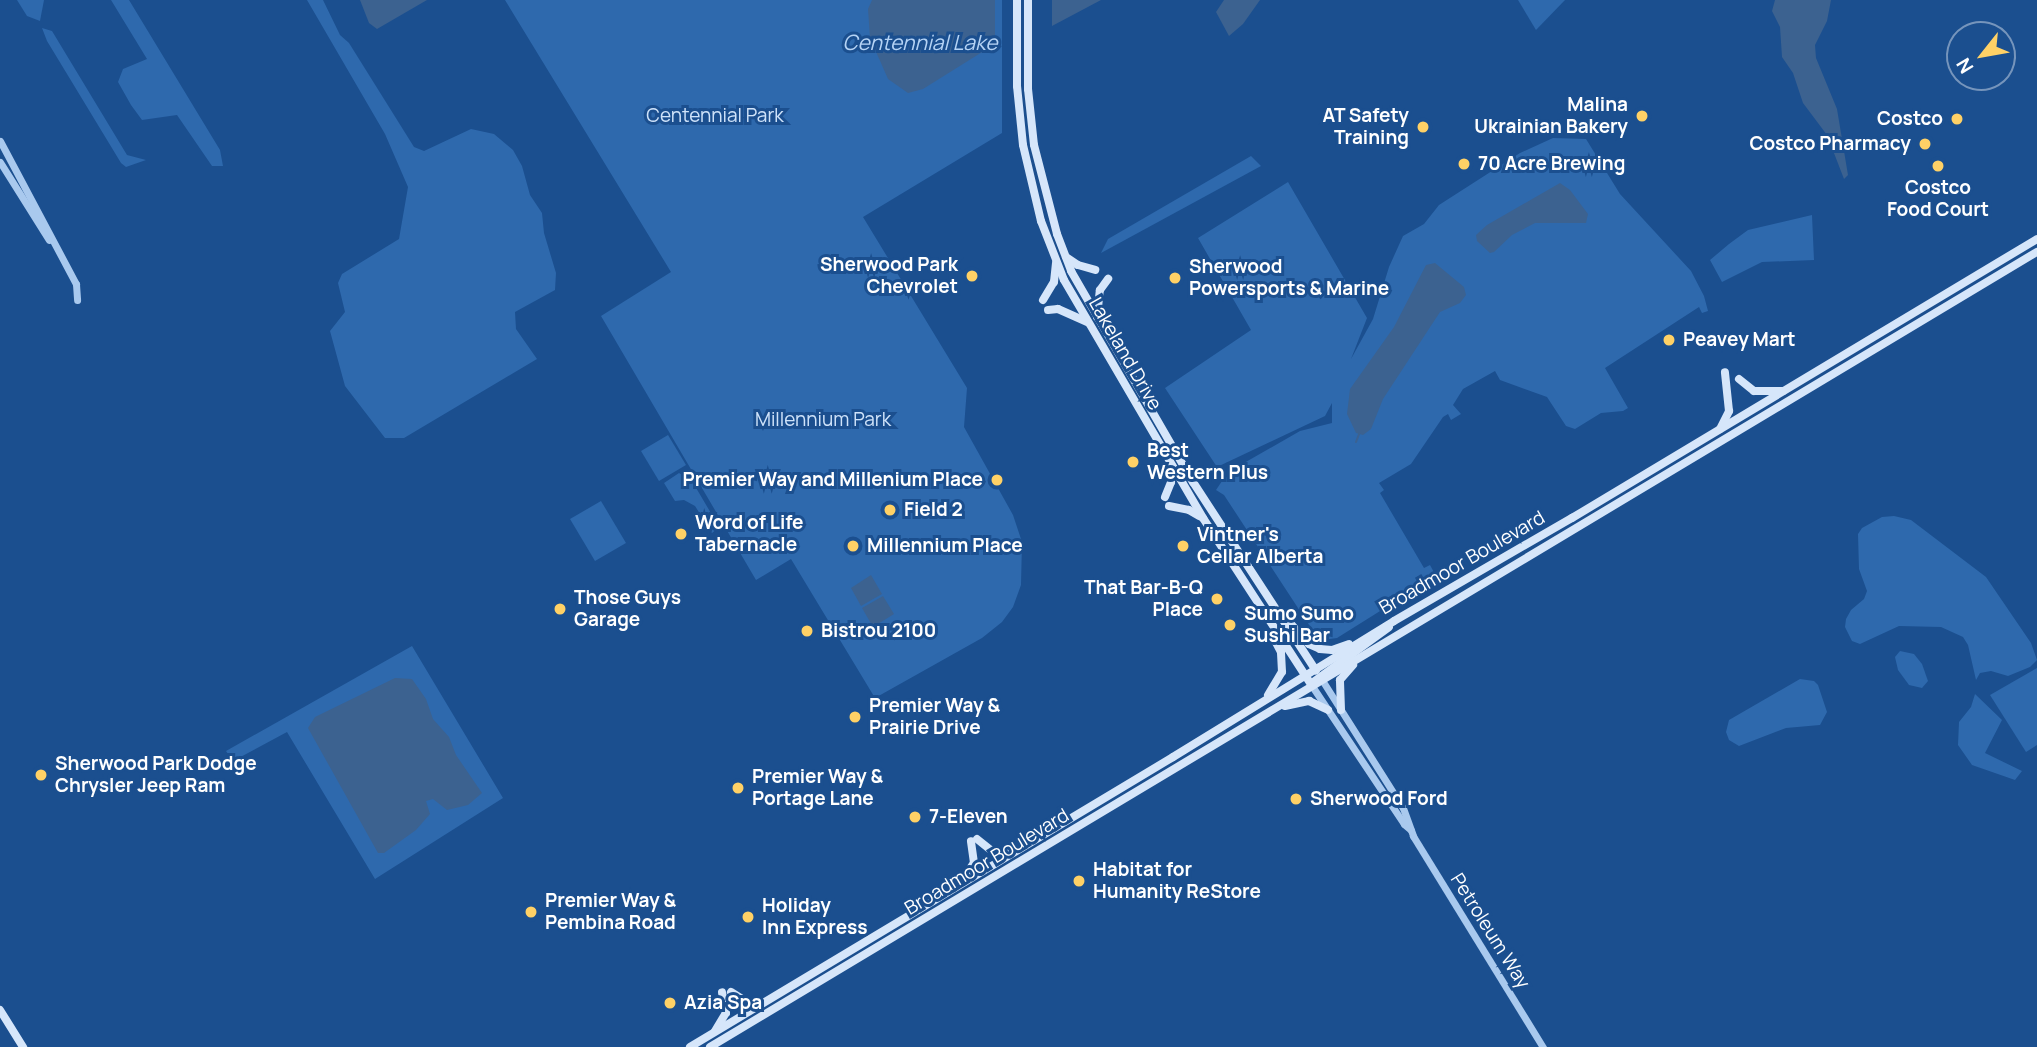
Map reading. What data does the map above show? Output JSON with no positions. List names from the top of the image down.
{
  "streets": {
    "main road": ["Lakeland Drive", "Broadmoor Boulevard"],
    "street": ["Petroleum Way"]
  },
  "crossings": [
    ["Lakeland Drive", "Broadmoor Boulevard"],
    ["Lakeland Drive", "Petroleum Way"],
    ["Broadmoor Boulevard", "Petroleum Way"]
  ],
  "water": ["Centennial Lake"],
  "parks": ["Centennial Park", "Millennium Park"],
  "places": [
    "Malina Ukrainian Bakery",
    "Costco",
    "AT Safety Training",
    "Costco Pharmacy",
    "70 Acre Brewing",
    "Costco Food Court",
    "Sherwood Park Chevrolet",
    "Sherwood Powersports & Marine",
    "Peavey Mart",
    "Best Western Plus",
    "Premier Way and Millenium Place",
    "Field 2",
    "Word of Life Tabernacle",
    "Millennium Place",
    "Vintner's Cellar Alberta",
    "That Bar-B-Q Place",
    "Those Guys Garage",
    "Sumo Sumo Sushi Bar",
    "Bistrou 2100",
    "Premier Way & Prairie Drive",
    "Sherwood Park Dodge Chrysler Jeep Ram",
    "Premier Way & Portage Lane",
    "Sherwood Ford",
    "7-Eleven",
    "Habitat for Humanity ReStore",
    "Premier Way & Pembina Road",
    "Holiday Inn Express",
    "Azia Spa"
  ],
  "north": "bottom left"
}
